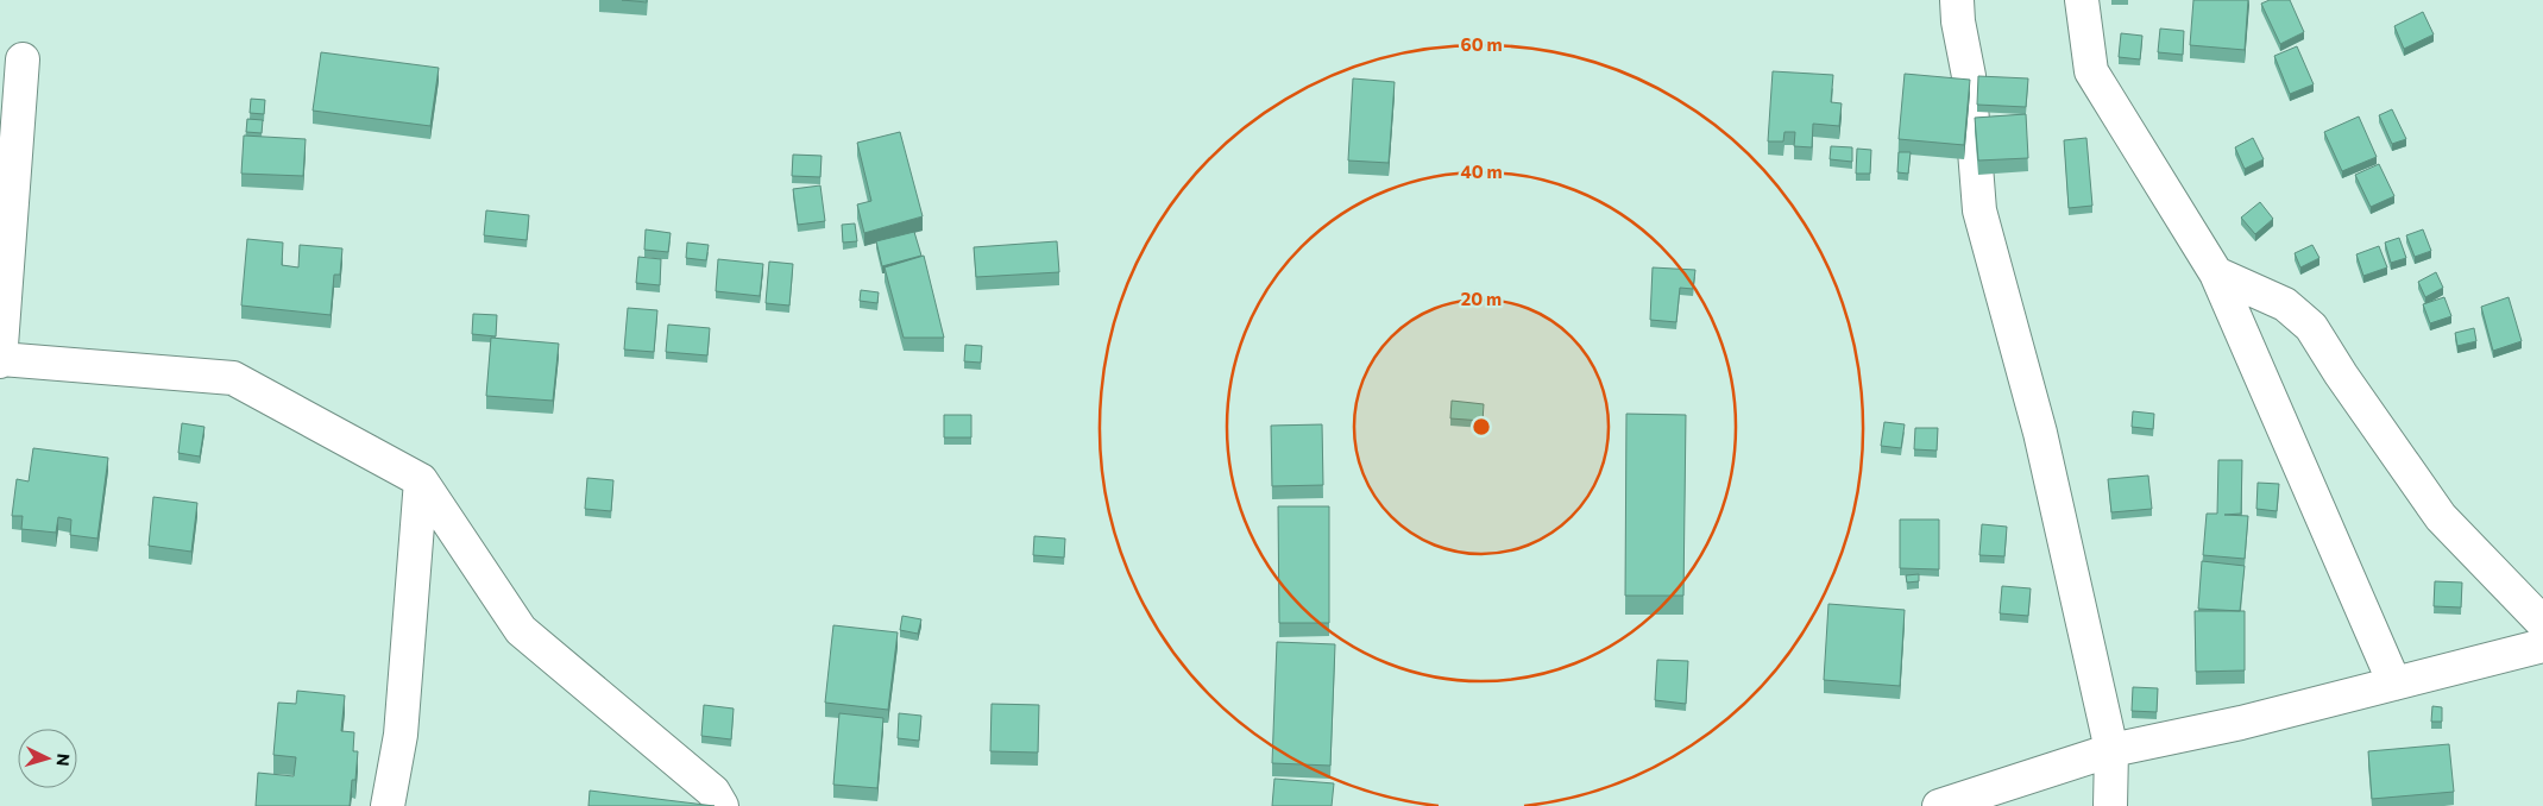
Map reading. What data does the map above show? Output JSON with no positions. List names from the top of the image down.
{
  "north": "right",
  "rings": ["60 m", "40 m", "20 m"]
}
